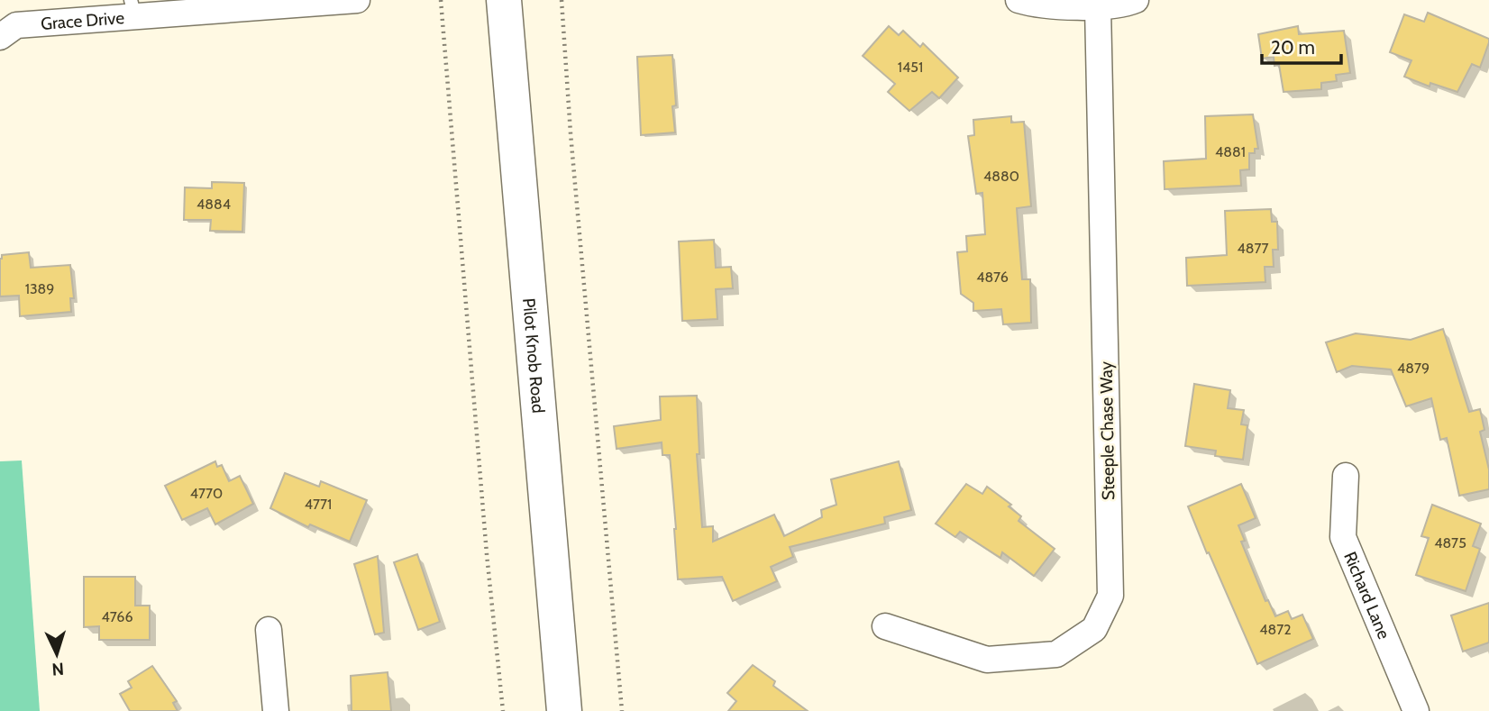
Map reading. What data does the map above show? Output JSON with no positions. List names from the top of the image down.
{
  "streets": {
    "main road": ["Pilot Knob Road"],
    "street": ["Grace Drive", "Steeple Chase Way", "Richard Lane"]
  },
  "house_numbers": [
    "1451",
    "4881",
    "4880",
    "4884",
    "4877",
    "4876",
    "1389",
    "4879",
    "4770",
    "4771",
    "4875",
    "4766",
    "4872"
  ],
  "scale_bar": "20 m",
  "north": "bottom"
}
